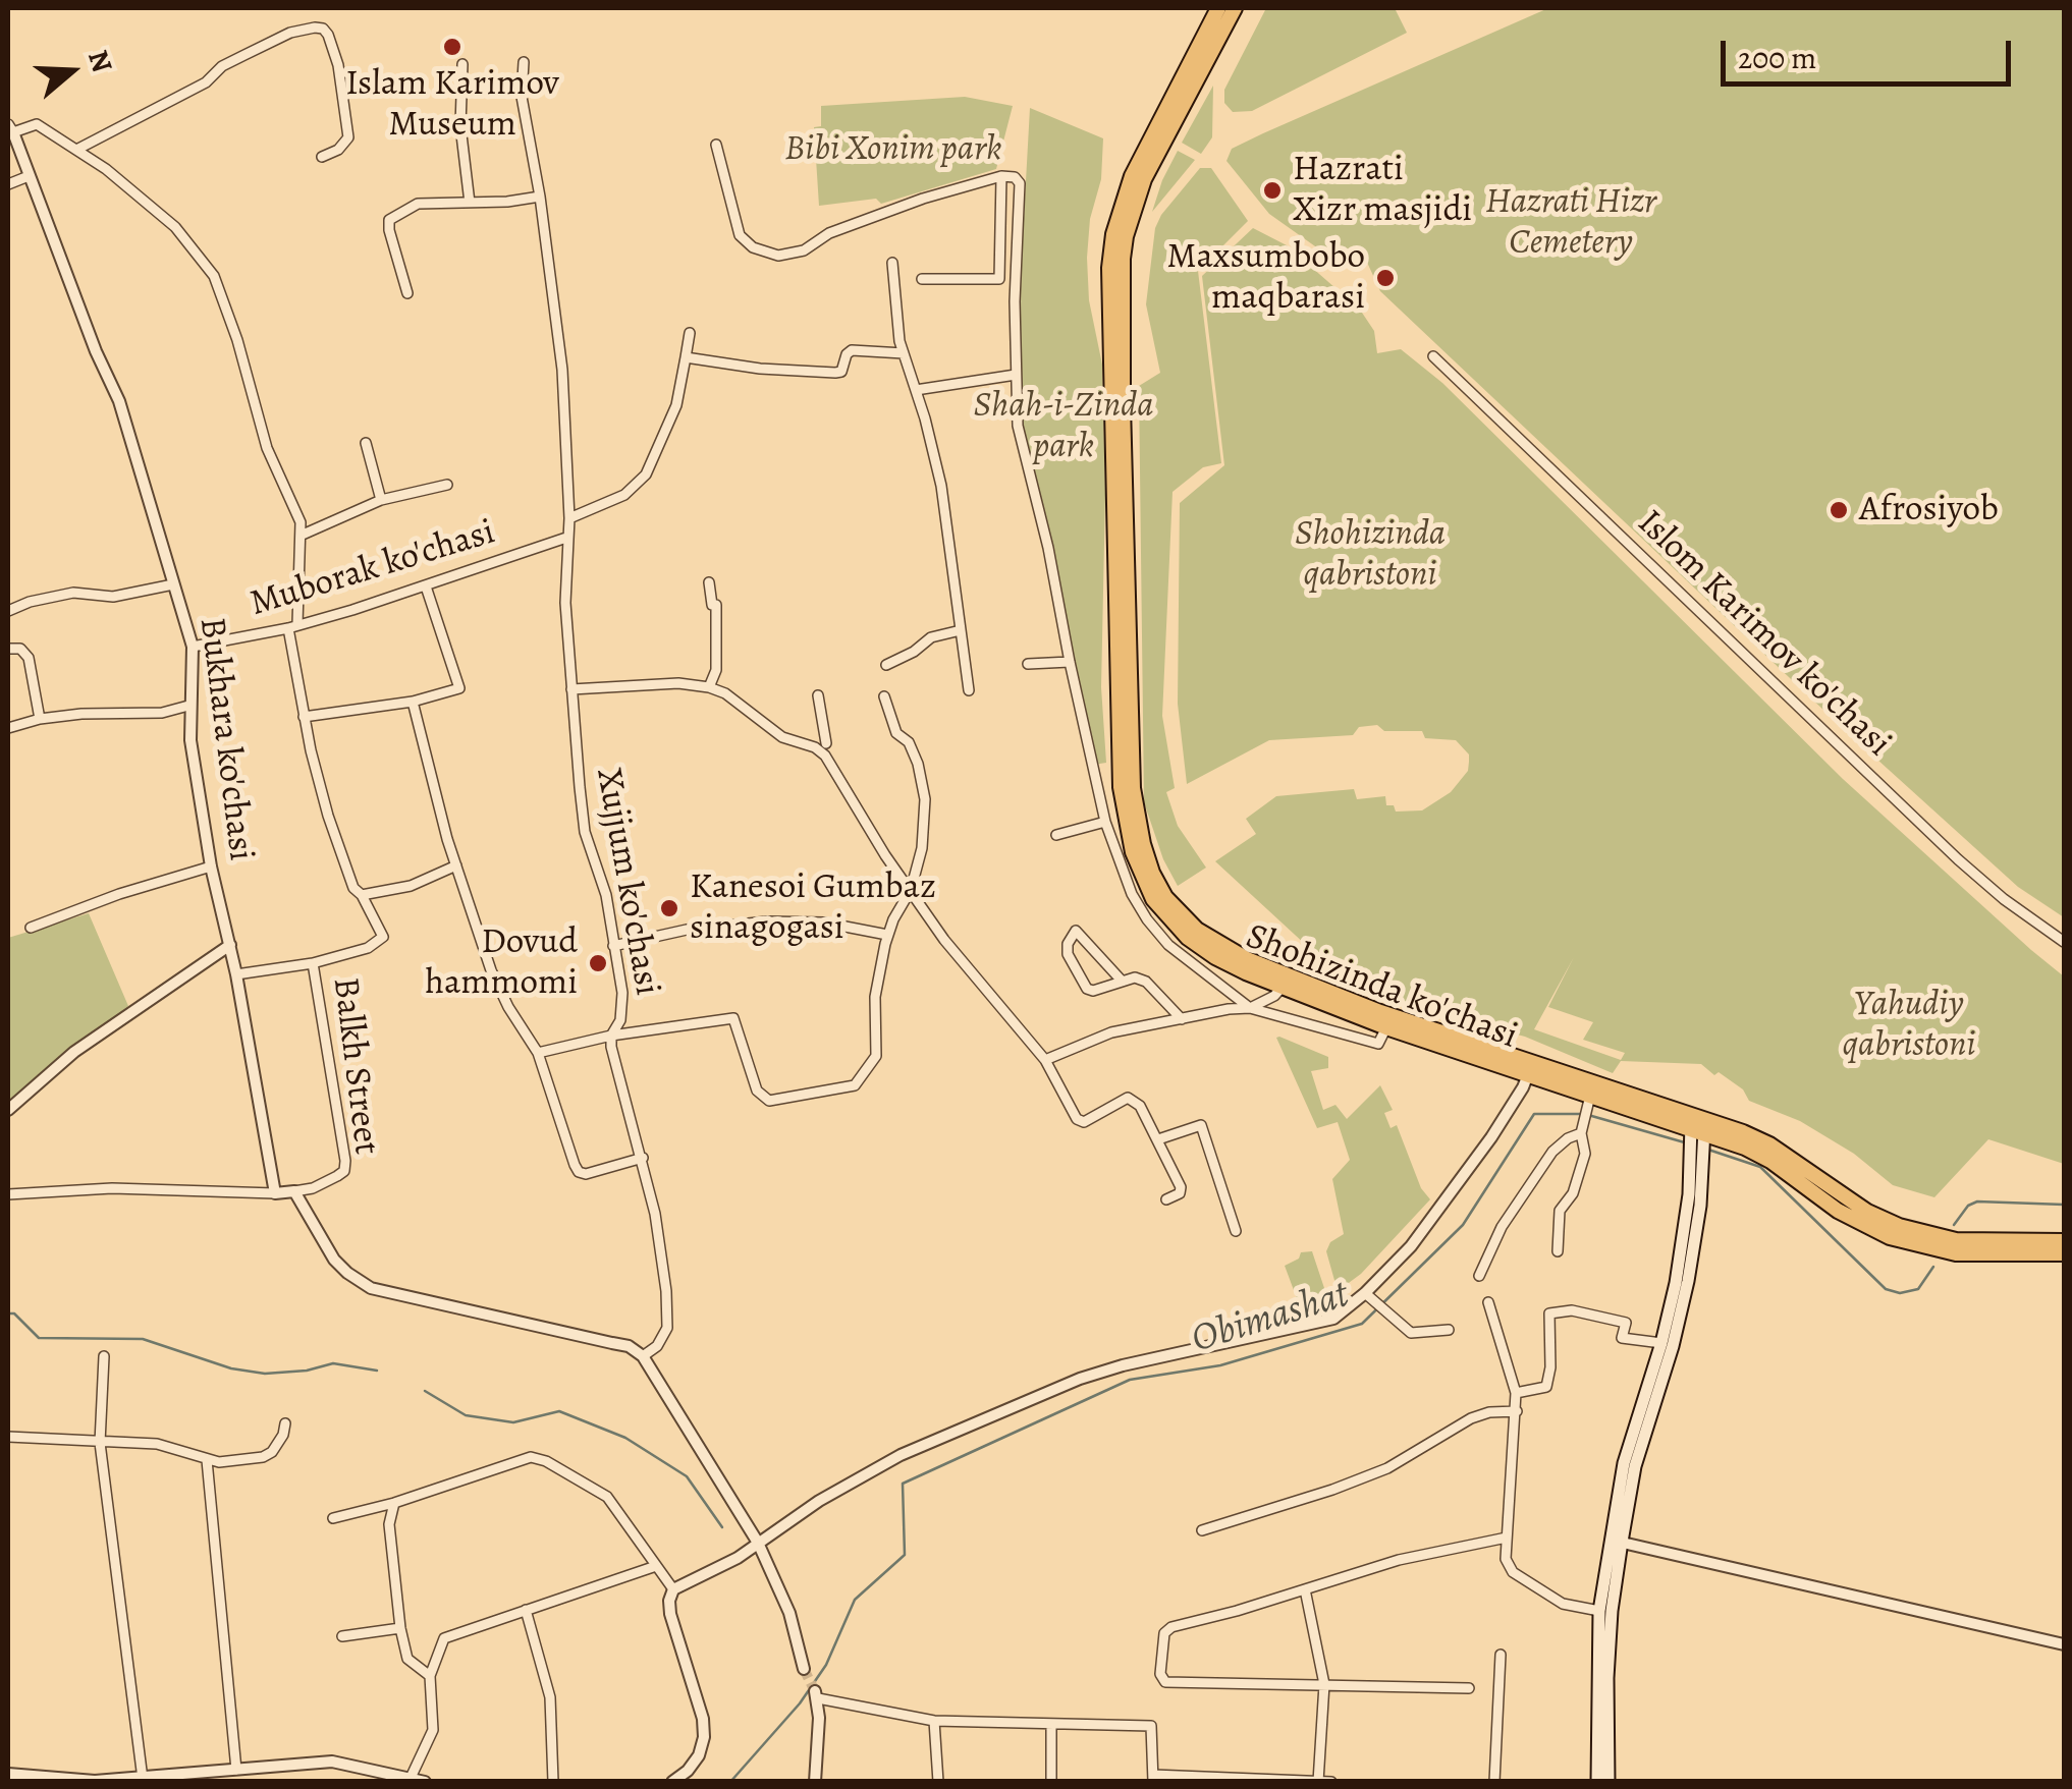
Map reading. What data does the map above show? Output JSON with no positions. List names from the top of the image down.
{
  "streets": {
    "main road": ["Shohizinda ko'chasi"],
    "street": [
      "Muborak ko'chasi",
      "Islom Karimov ko'chasi",
      "Bukhara ko'chasi",
      "Xujjum ko'chasi",
      "Balkh Street"
    ]
  },
  "crossings": [
    ["Muborak ko'chasi", "Bukhara ko'chasi"],
    ["Muborak ko'chasi", "Xujjum ko'chasi"]
  ],
  "water": ["Obimashat"],
  "parks": [
    "Bibi Xonim park",
    "Hazrati Hizr Cemetery",
    "Shah-i-Zinda park",
    "Shohizinda qabristoni",
    "Yahudiy qabristoni"
  ],
  "places": [
    "Islam Karimov Museum",
    "Hazrati Xizr masjidi",
    "Maxsumbobo maqbarasi",
    "Afrosiyob",
    "Kanesoi Gumbaz sinagogasi",
    "Dovud hammomi"
  ],
  "scale_bar": "200 m",
  "north": "right"
}
